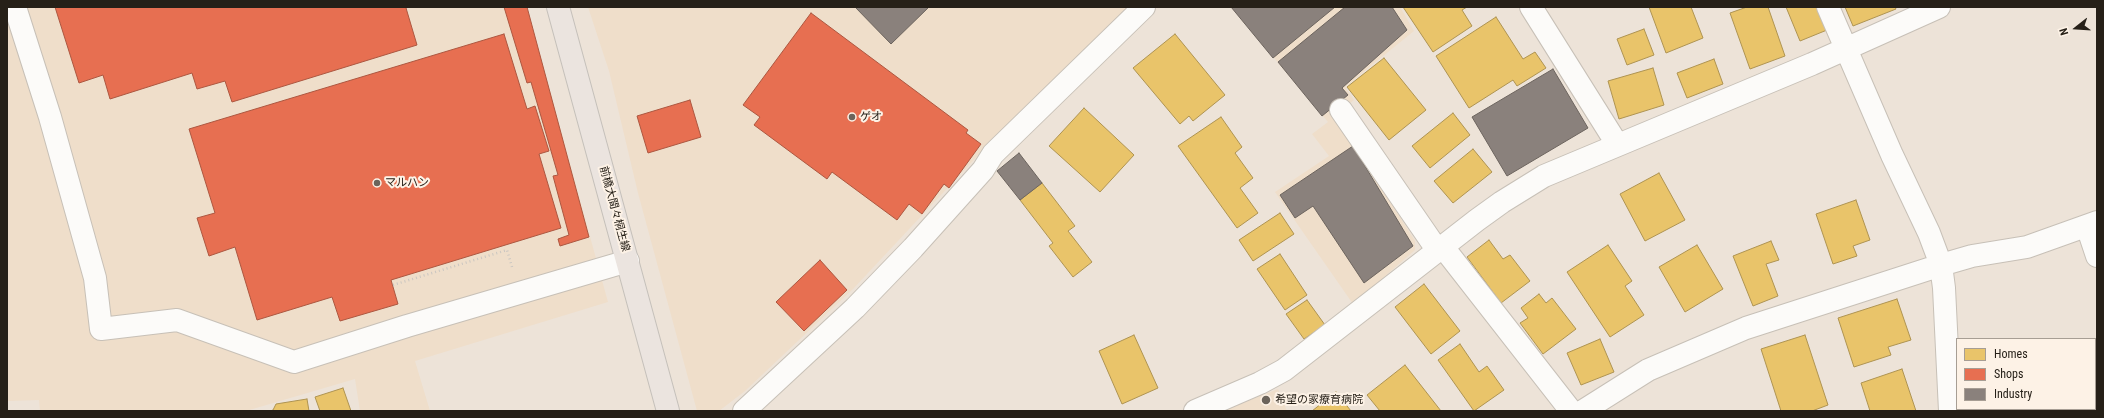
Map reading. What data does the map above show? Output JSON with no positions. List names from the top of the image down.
{
  "streets": {
    "main road": ["前橋大間々桐生線"]
  },
  "places": ["ゲオ", "マルハン", "希望の家療育病院"],
  "legend": ["Homes", "Shops", "Industry"],
  "north": "left"
}
